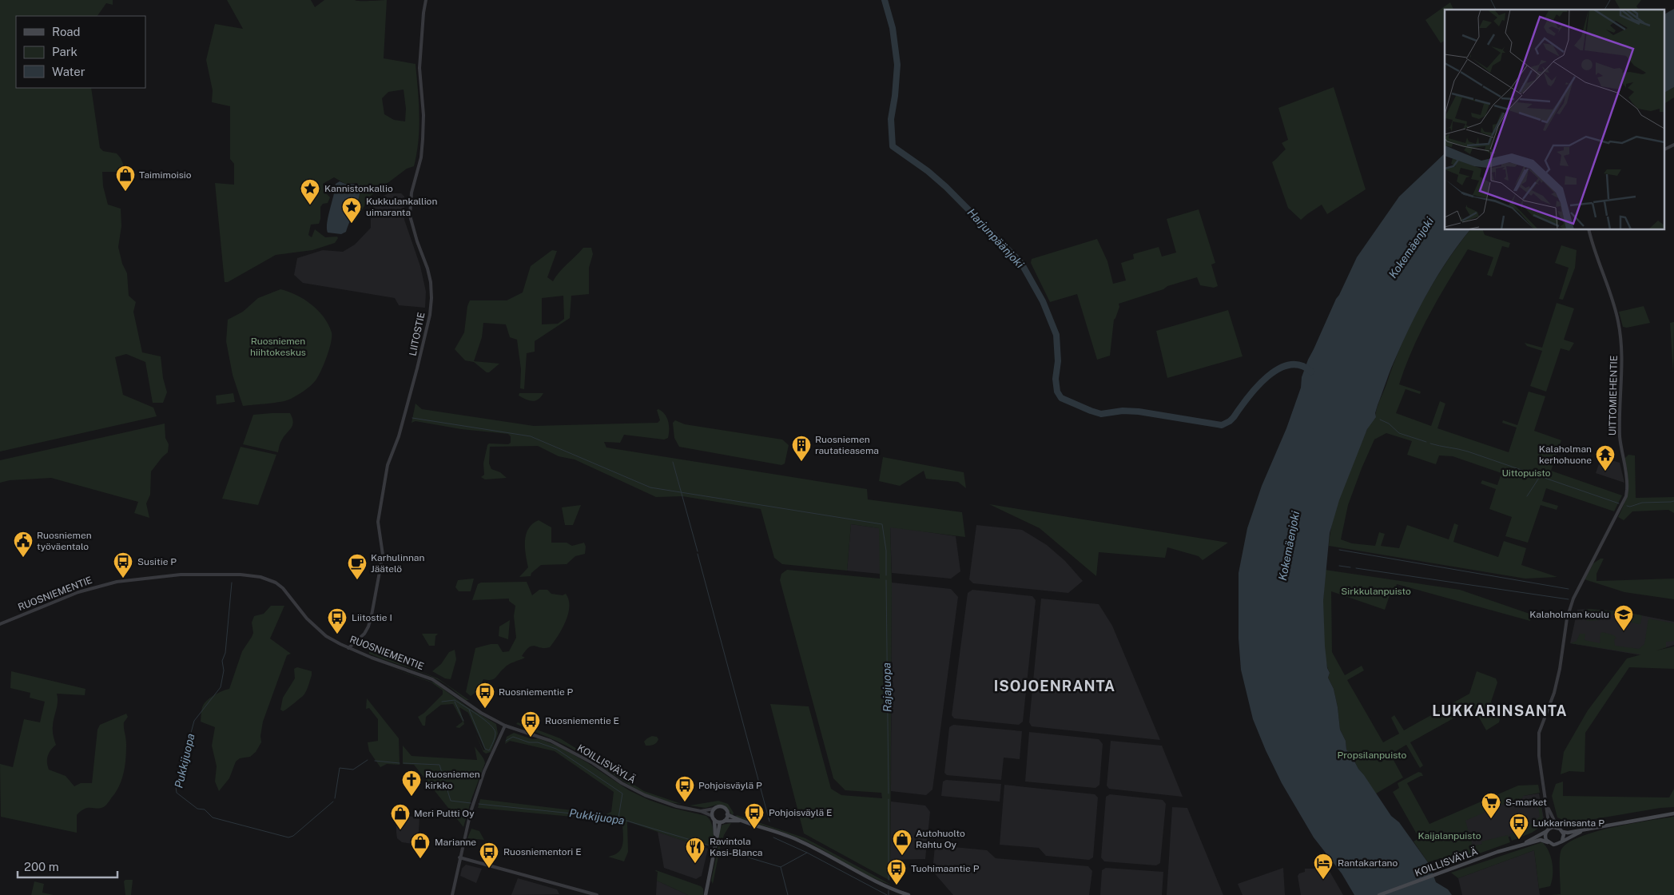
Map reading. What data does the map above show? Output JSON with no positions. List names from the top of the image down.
{
  "streets": {
    "main road": ["KOILLISVÄYLÄ"],
    "street": ["LIITOSTIE", "UITTOMIEHENTIE", "RUOSNIEMENTIE"]
  },
  "crossings": [
    ["LIITOSTIE", "RUOSNIEMENTIE"],
    ["RUOSNIEMENTIE", "KOILLISVÄYLÄ"]
  ],
  "districts": ["ISOJOENRANTA", "LUKKARINSANTA"],
  "water": [
    "Harjunpäänjoki",
    "Kokemäenjoki",
    "Rajajuopa",
    "Pukkijuopa"
  ],
  "parks": [
    "Ruosniemen hiihtokeskus",
    "Uittopuisto",
    "Sirkkulanpuisto",
    "Propsilanpuisto",
    "Kaijalanpuisto"
  ],
  "places": {
    "shop": [
      "Taimimoisio",
      "Meri Pultti Oy",
      "Autohuolto Rahtu Oy",
      "Marianne"
    ],
    "place": ["Kannistonkallio", "Kukkulankallion uimaranta"],
    "building": ["Ruosniemen rautatieasema"],
    "temple": ["Kalaholman kerhohuone"],
    "public building": ["Ruosniemen työväentalo"],
    "bus stop": [
      "Susitie P",
      "Liitostie I",
      "Ruosniementie P",
      "Ruosniementie E",
      "Pohjoisväylä P",
      "Pohjoisväylä E",
      "Lukkarinsanta P",
      "Ruosniementori E",
      "Tuohimaantie P"
    ],
    "cafe": ["Karhulinnan Jäätelö"],
    "school or university": ["Kalaholman koulu"],
    "church": ["Ruosniemen kirkko"],
    "supermarket": ["S-market"],
    "restaurant": ["Ravintola Kasi-Blanca"],
    "hotel": ["Rantakartano"]
  },
  "legend": ["Road", "Park", "Water"],
  "scale_bar": "200 m"
}
